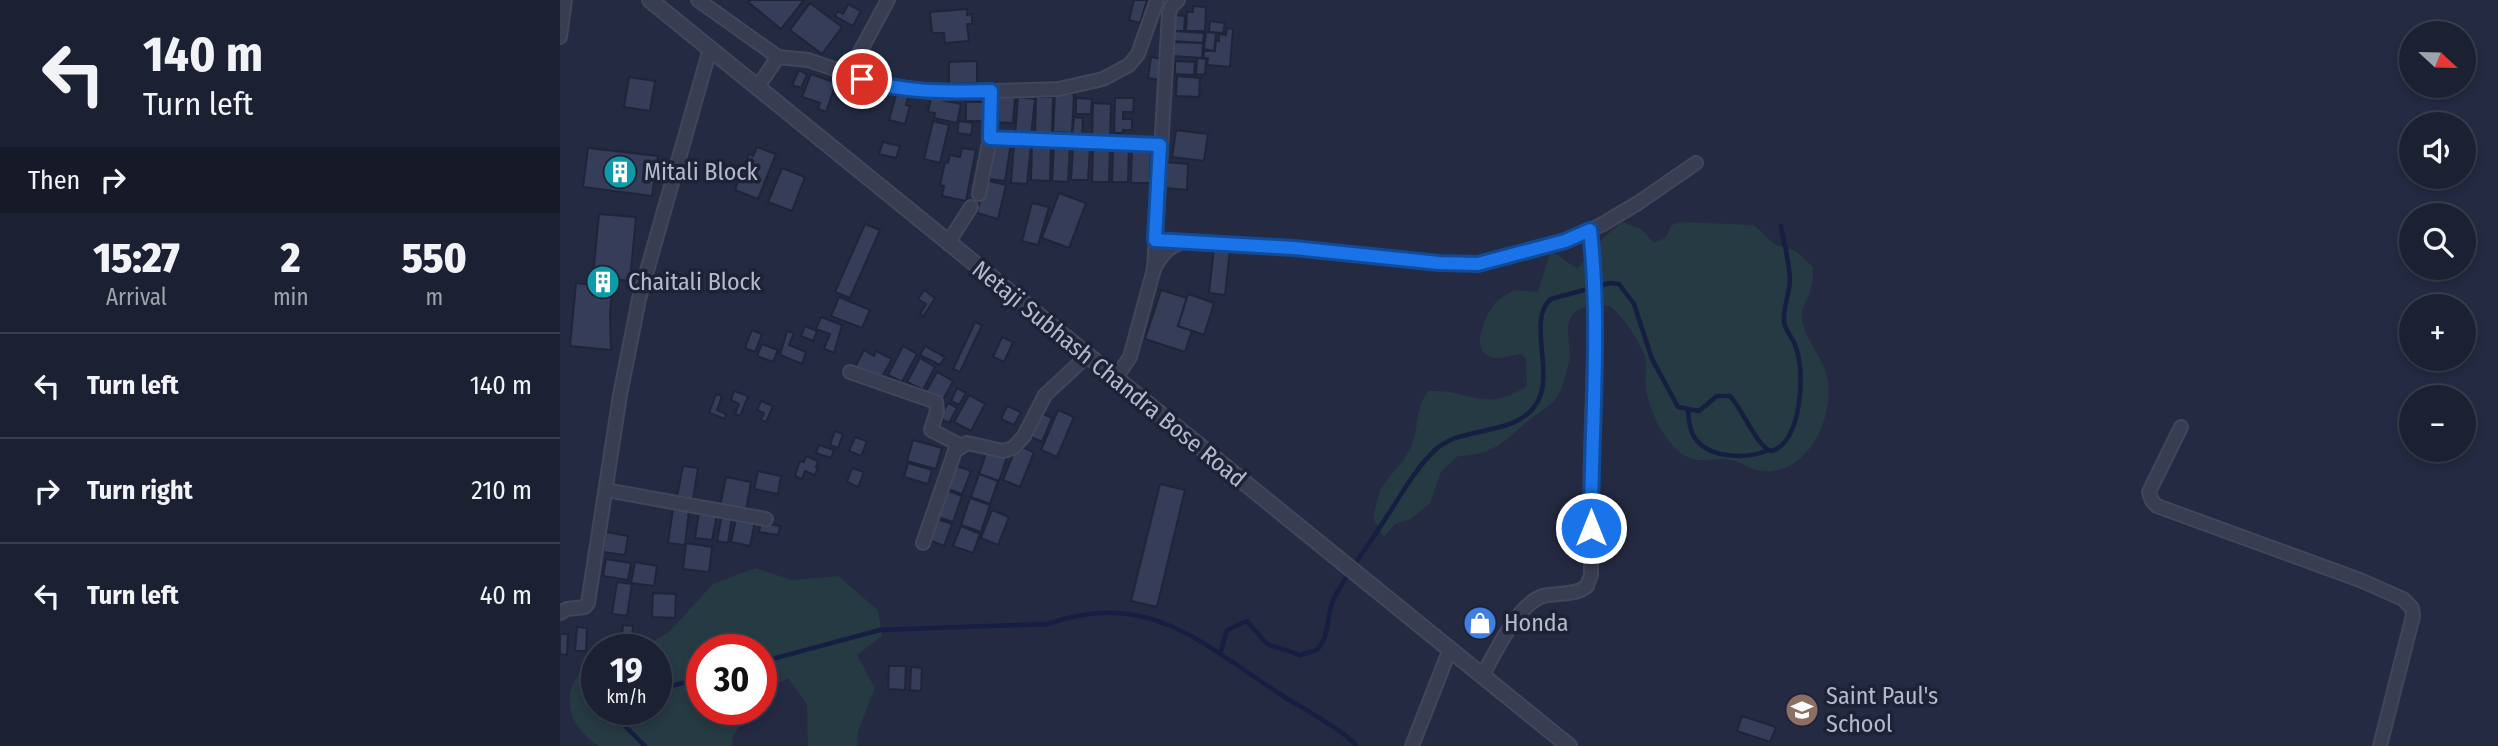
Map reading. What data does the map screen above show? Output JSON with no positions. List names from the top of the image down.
{
  "streets": {
    "street": ["Netaji Subhash Chandra Bose Road"]
  },
  "places": {
    "building": ["Mitali Block", "Chaitali Block"],
    "shop": ["Honda"],
    "school or university": ["Saint Paul's School"]
  },
  "north": "right",
  "page": {
    "turn": ["140 m", "Turn left"],
    "map_buttons": ["+", "−"],
    "then": "Then",
    "eta": [
      "15:27",
      "Arrival",
      "2",
      "min",
      "550",
      "m"
    ],
    "list": [
      {
        "name": "Turn left",
        "value": "140 m"
      },
      {
        "name": "Turn right",
        "value": "210 m"
      },
      {
        "name": "Turn left",
        "value": "40 m"
      }
    ],
    "speed": "19 km/h",
    "limit": "30"
  }
}
